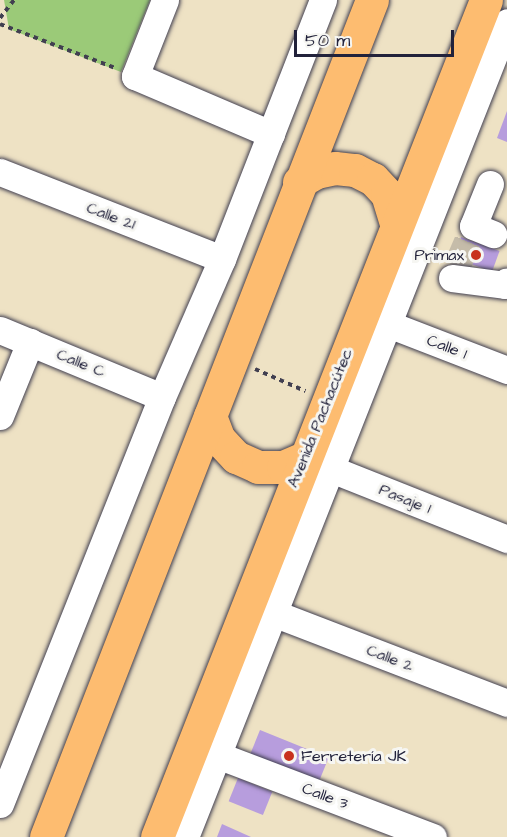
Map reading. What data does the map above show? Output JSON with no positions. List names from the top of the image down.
{
  "streets": {
    "main road": ["Avenida Pachacútec"],
    "street": [
      "Calle 21",
      "Calle 1",
      "Calle C",
      "Pasaje 1",
      "Calle 2",
      "Calle 3"
    ]
  },
  "crossings": [
    ["Calle 1", "Avenida Pachacútec"],
    ["Avenida Pachacútec", "Pasaje 1"],
    ["Avenida Pachacútec", "Calle 2"],
    ["Avenida Pachacútec", "Calle 3"]
  ],
  "places": ["Primax", "Ferretería JK"],
  "scale_bar": "50 m"
}
